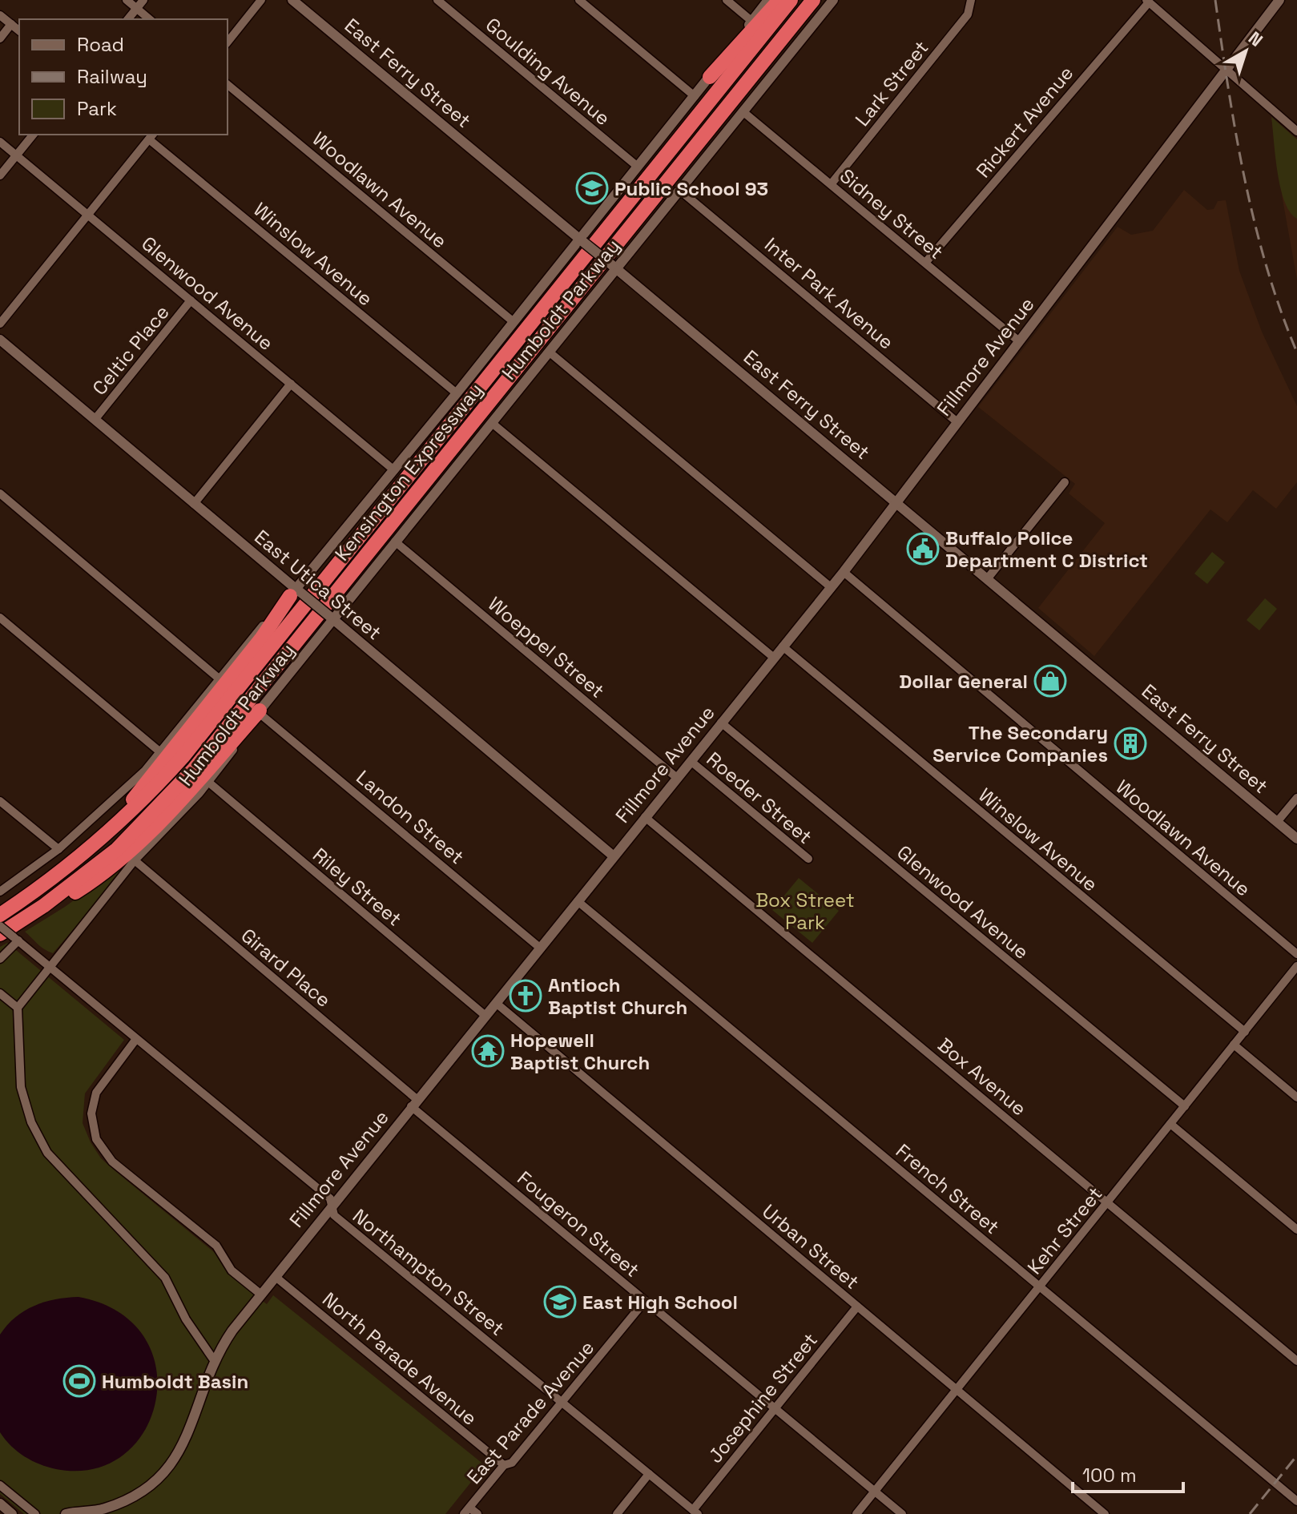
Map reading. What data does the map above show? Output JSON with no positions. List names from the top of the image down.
{
  "streets": {
    "highway": ["Kensington Expressway"],
    "street": [
      "Goulding Avenue",
      "East Ferry Street",
      "Lark Street",
      "Rickert Avenue",
      "Woodlawn Avenue",
      "Sidney Street",
      "Winslow Avenue",
      "Glenwood Avenue",
      "Inter Park Avenue",
      "Humboldt Parkway",
      "Celtic Place",
      "Fillmore Avenue",
      "East Utica Street",
      "Woeppel Street",
      "Roeder Street",
      "Landon Street",
      "Riley Street",
      "Girard Place",
      "Box Avenue",
      "French Street",
      "Fougeron Street",
      "Kehr Street",
      "Urban Street",
      "Northampton Street",
      "North Parade Avenue",
      "Josephine Street",
      "East Parade Avenue"
    ]
  },
  "crossings": [
    ["Goulding Avenue", "Humboldt Parkway"],
    ["East Ferry Street", "Humboldt Parkway"],
    ["East Ferry Street", "Fillmore Avenue"],
    ["Lark Street", "Sidney Street"],
    ["Rickert Avenue", "Sidney Street"],
    ["Woodlawn Avenue", "Humboldt Parkway"],
    ["Woodlawn Avenue", "Fillmore Avenue"],
    ["Sidney Street", "Humboldt Parkway"],
    ["Sidney Street", "Fillmore Avenue"],
    ["Winslow Avenue", "Humboldt Parkway"],
    ["Winslow Avenue", "Fillmore Avenue"],
    ["Winslow Avenue", "Kehr Street"],
    ["Glenwood Avenue", "Humboldt Parkway"],
    ["Glenwood Avenue", "Celtic Place"],
    ["Glenwood Avenue", "Fillmore Avenue"],
    ["Glenwood Avenue", "Kehr Street"],
    ["Inter Park Avenue", "Humboldt Parkway"],
    ["Inter Park Avenue", "Fillmore Avenue"],
    ["Humboldt Parkway", "East Utica Street"],
    ["Humboldt Parkway", "Woeppel Street"],
    ["Humboldt Parkway", "Landon Street"],
    ["Humboldt Parkway", "Riley Street"],
    ["Humboldt Parkway", "Girard Place"],
    ["Humboldt Parkway", "Northampton Street"],
    ["Celtic Place", "East Utica Street"],
    ["Fillmore Avenue", "East Utica Street"],
    ["Fillmore Avenue", "Woeppel Street"],
    ["Fillmore Avenue", "Roeder Street"],
    ["Fillmore Avenue", "Landon Street"],
    ["Fillmore Avenue", "Riley Street"],
    ["Fillmore Avenue", "Girard Place"],
    ["Fillmore Avenue", "Box Avenue"],
    ["Fillmore Avenue", "French Street"],
    ["Fillmore Avenue", "Fougeron Street"],
    ["Fillmore Avenue", "Urban Street"],
    ["Fillmore Avenue", "Northampton Street"],
    ["Fillmore Avenue", "North Parade Avenue"],
    ["Kensington Expressway", "Northampton Street"],
    ["Girard Place", "Fougeron Street"],
    ["Box Avenue", "Kehr Street"],
    ["French Street", "Kehr Street"],
    ["Fougeron Street", "Kehr Street"],
    ["Fougeron Street", "Josephine Street"],
    ["Fougeron Street", "East Parade Avenue"],
    ["Kehr Street", "Urban Street"],
    ["Urban Street", "Josephine Street"],
    ["Northampton Street", "Josephine Street"],
    ["Northampton Street", "East Parade Avenue"],
    ["North Parade Avenue", "East Parade Avenue"]
  ],
  "parks": ["Box Street Park"],
  "places": {
    "school or university": ["Public School 93", "East High School"],
    "public building": ["Buffalo Police Department C District"],
    "shop": ["Dollar General"],
    "building": ["The Secondary Service Companies"],
    "church": ["Antioch Baptist Church"],
    "temple": ["Hopewell Baptist Church"],
    "sports": ["Humboldt Basin"]
  },
  "legend": ["Road", "Railway", "Park"],
  "scale_bar": "100 m",
  "north": "top right"
}
